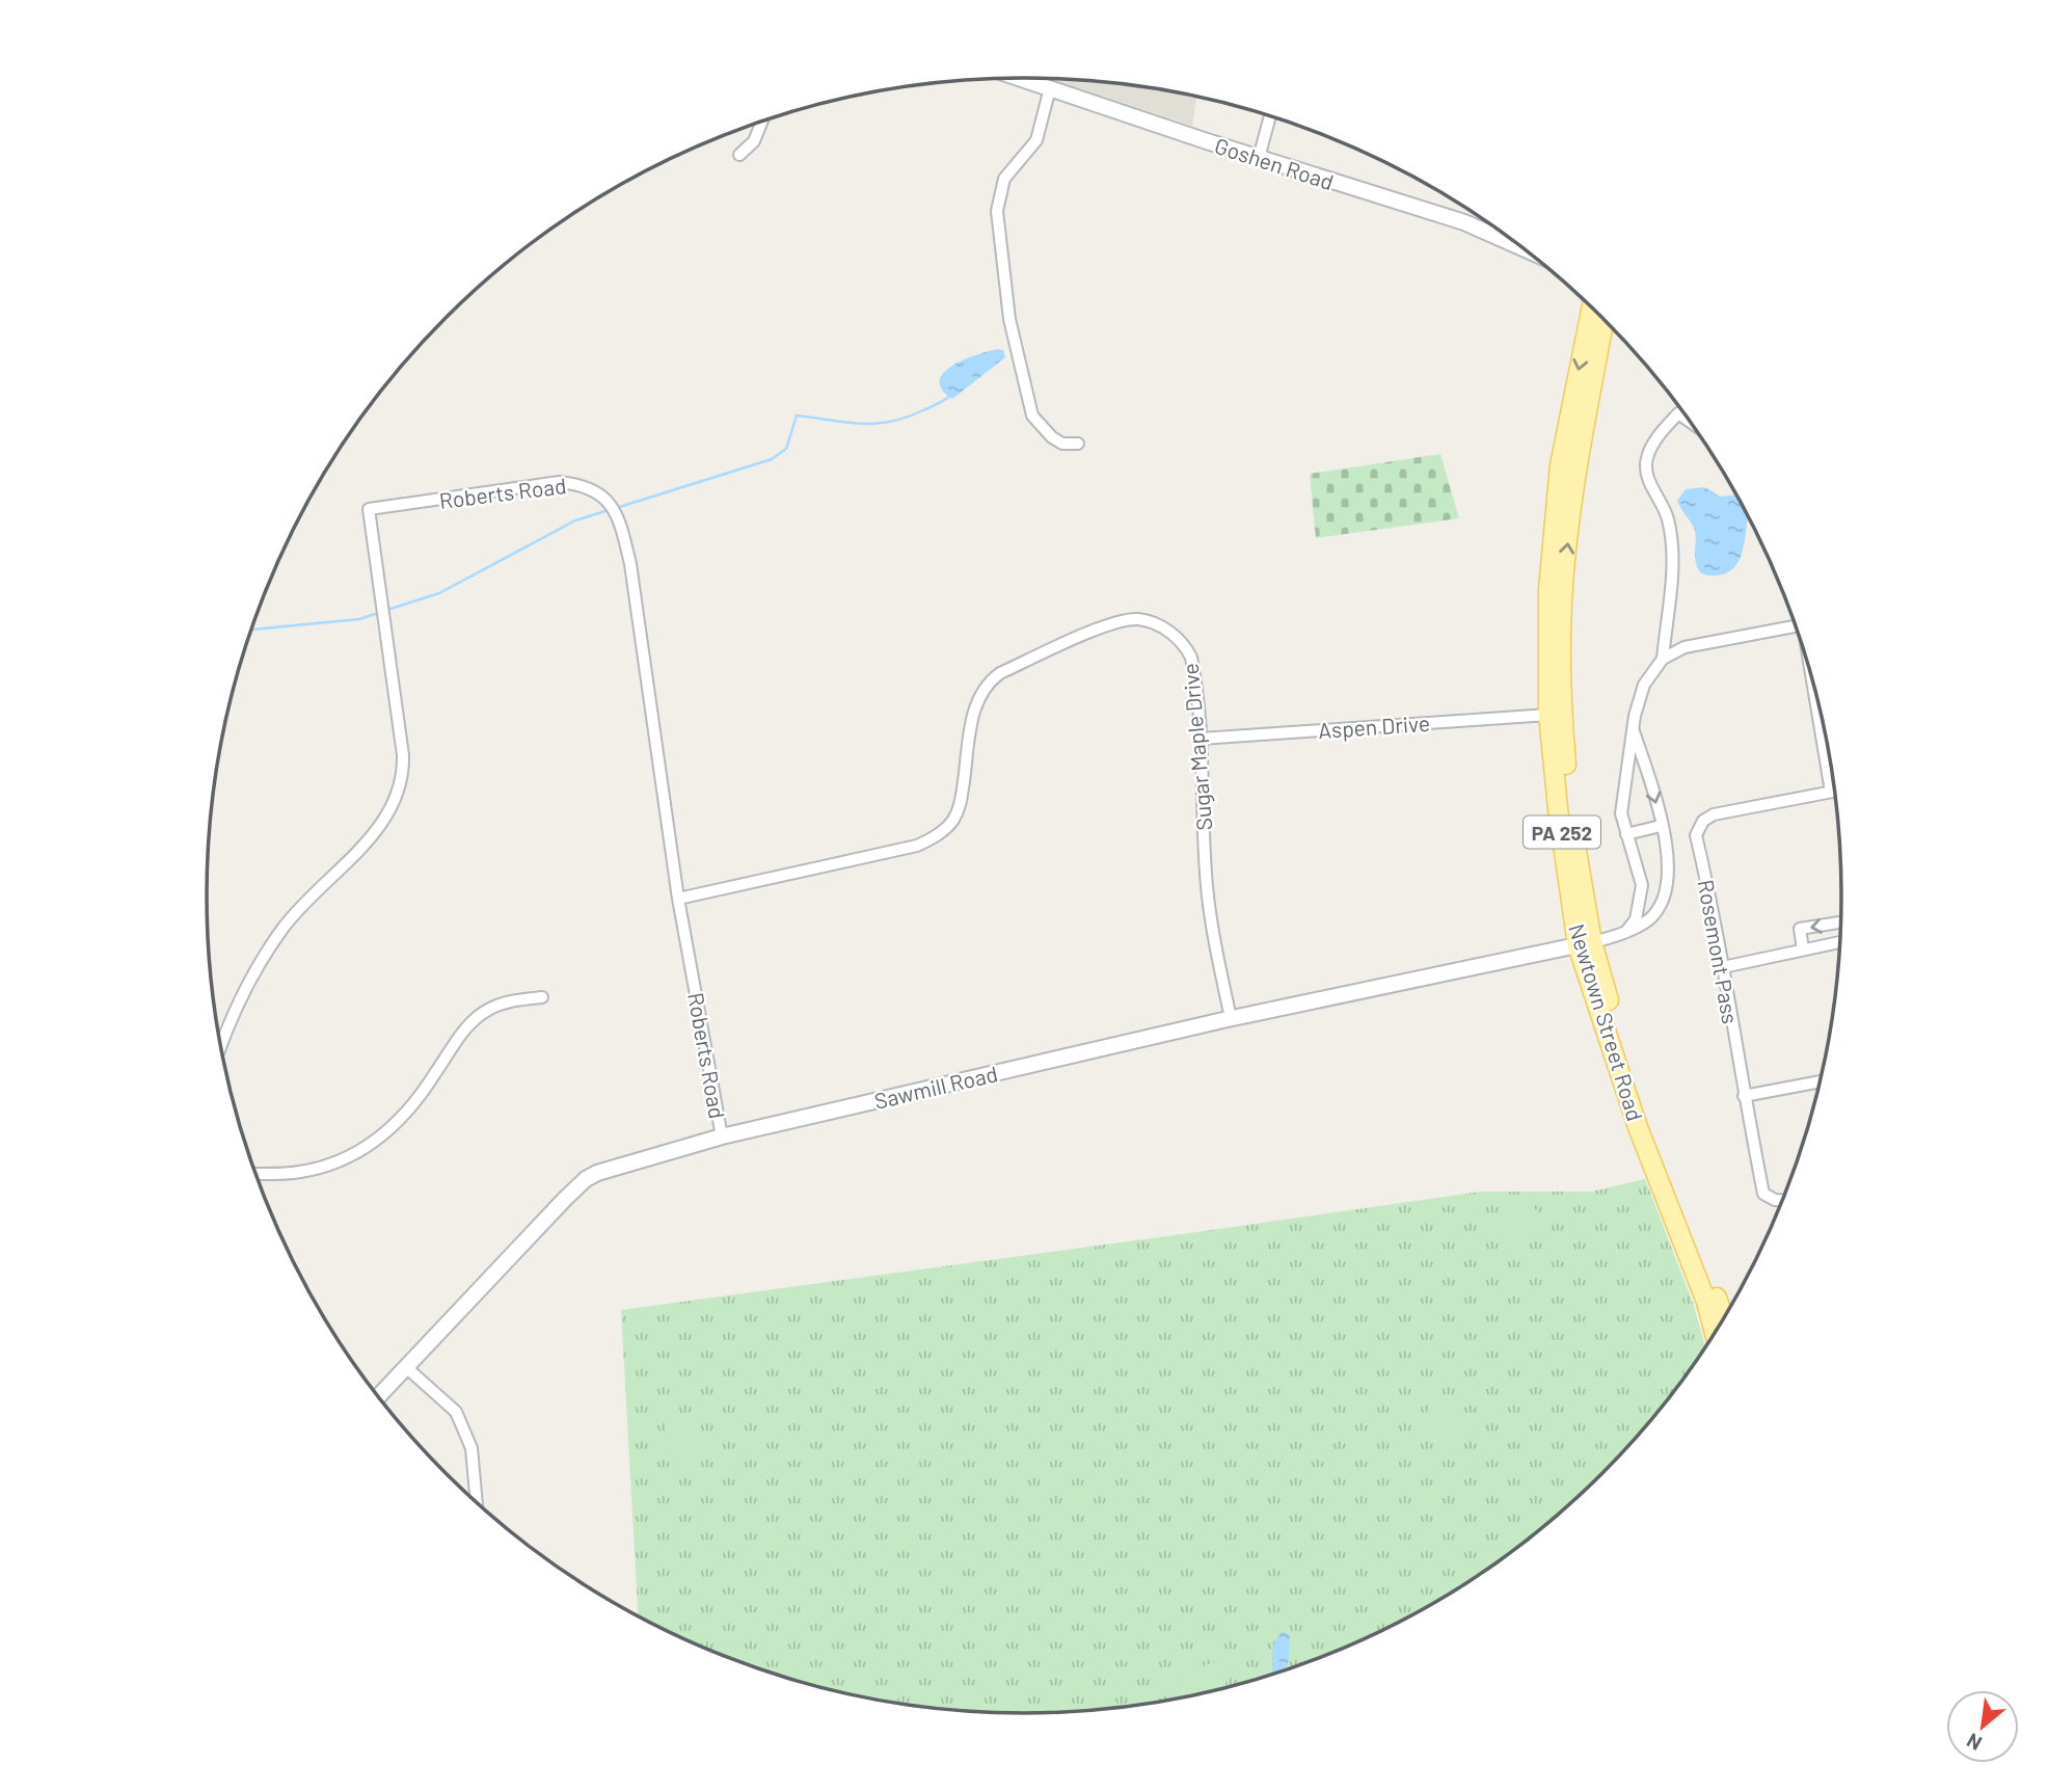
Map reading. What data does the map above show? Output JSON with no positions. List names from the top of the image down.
{
  "streets": {
    "main road": ["PA 252", "Newtown Street Road"],
    "street": [
      "Goshen Road",
      "Roberts Road",
      "Aspen Drive",
      "Sugar Maple Drive",
      "Rosemont Pass",
      "Sawmill Road"
    ]
  },
  "crossings": [
    ["Roberts Road", "Sugar Maple Drive"],
    ["Roberts Road", "Sawmill Road"],
    ["Aspen Drive", "Sugar Maple Drive"],
    ["Aspen Drive", "Newtown Street Road"],
    ["Sugar Maple Drive", "Sawmill Road"],
    ["Newtown Street Road", "Sawmill Road"]
  ],
  "north": "bottom left"
}
